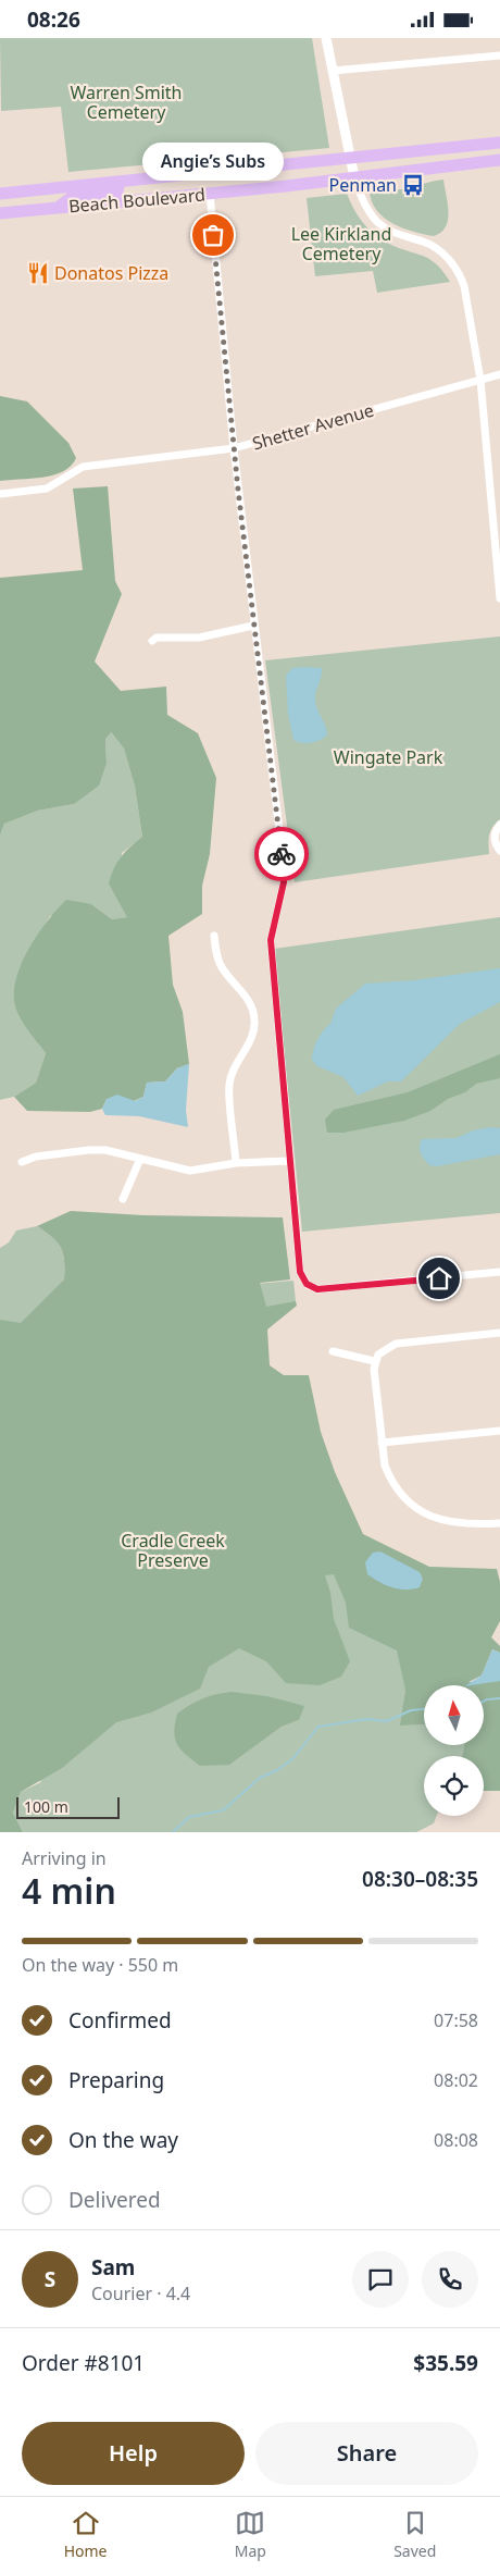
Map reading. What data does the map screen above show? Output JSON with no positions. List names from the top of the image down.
{
  "streets": {
    "highway": ["Beach Boulevard"],
    "street": ["Shetter Avenue"]
  },
  "parks": [
    "Warren Smith Cemetery",
    "Lee Kirkland Cemetery",
    "Wingate Park",
    "Cradle Creek Preserve"
  ],
  "places": {
    "bus stop": ["Penman"],
    "other": ["Angie’s Subs"],
    "restaurant": ["Donatos Pizza"]
  },
  "scale_bar": "100 m",
  "north": "top",
  "page": {
    "status": "08:26",
    "bubble": "Angie’s Subs",
    "scale": "100 m",
    "heading": ["4 min", "Arriving in", "08:30–08:35"],
    "panel": [
      "Sam",
      "Courier · 4.4",
      "Order #8101",
      "$35.59"
    ],
    "bar": "On the way · 550 m",
    "list": [
      ["Confirmed", "07:58"],
      ["Preparing", "08:02"],
      ["On the way", "08:08"],
      "Delivered"
    ],
    "round": "S",
    "buttons": ["Help", "Share"],
    "tabs": ["Home", "Map", "Saved"]
  }
}
